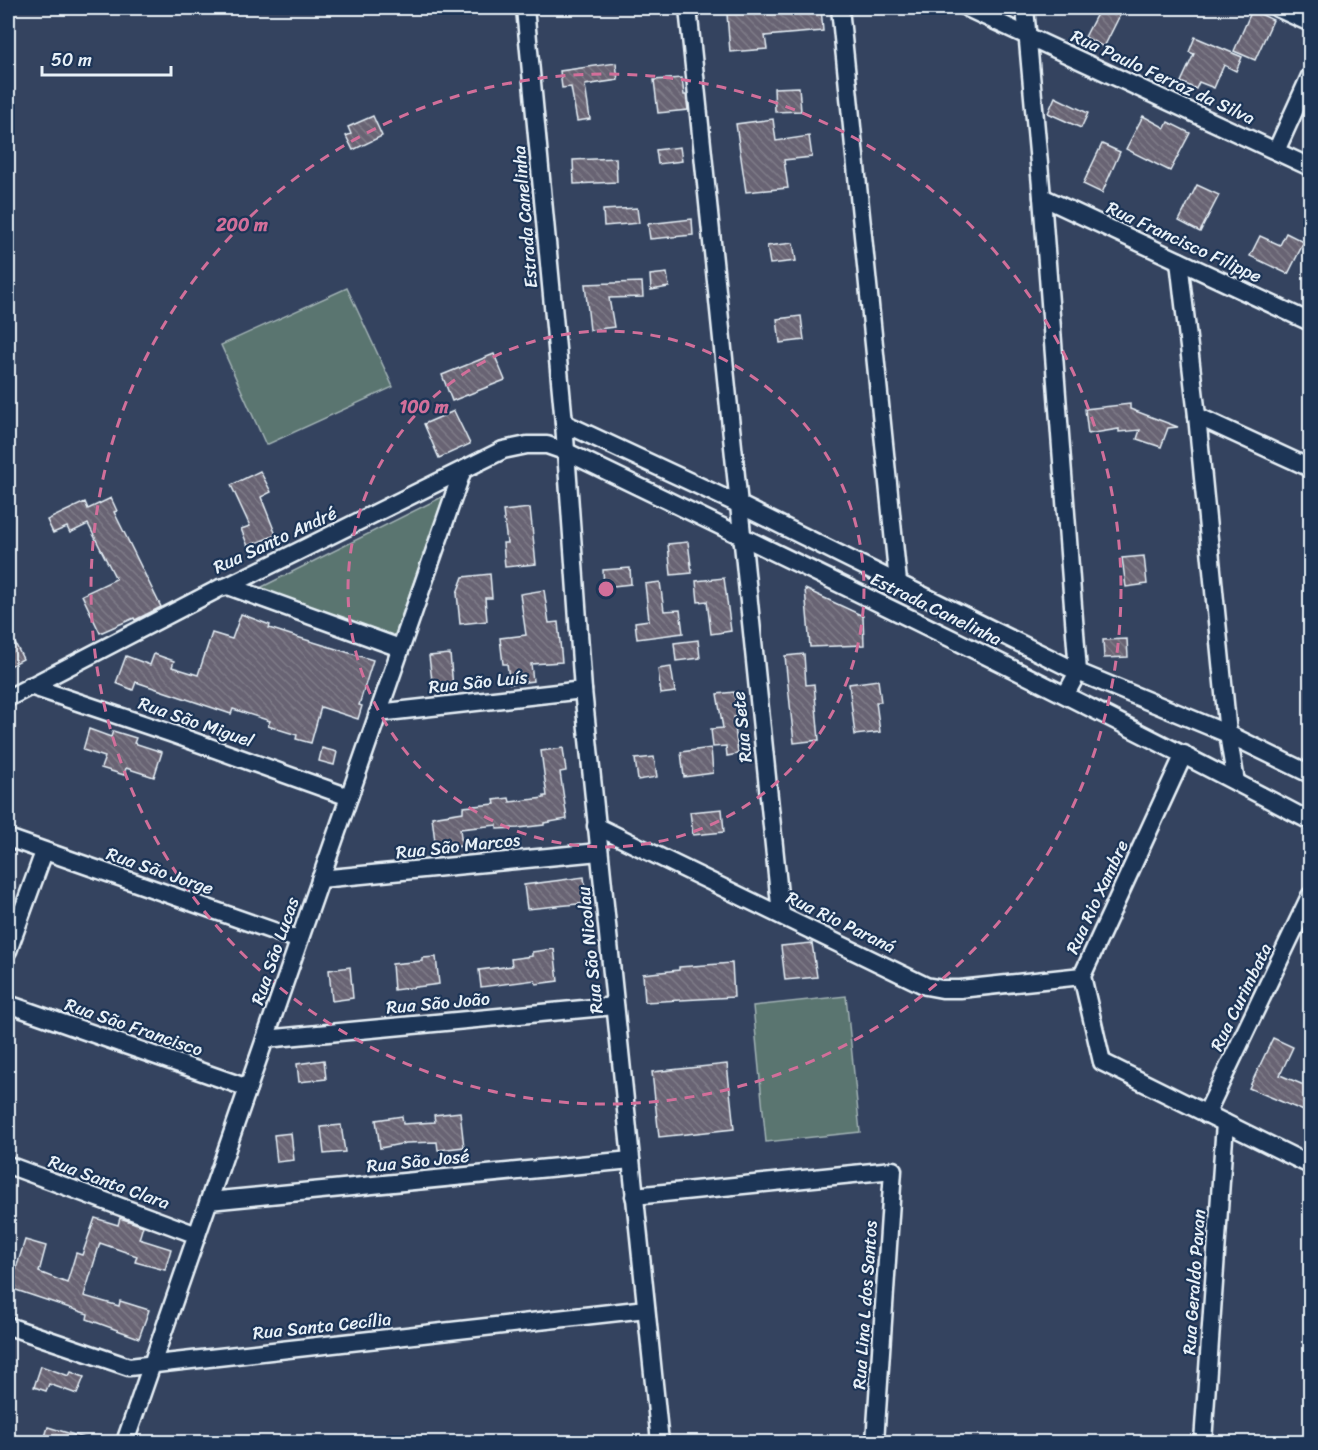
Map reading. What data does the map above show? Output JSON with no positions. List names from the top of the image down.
{
  "streets": {
    "street": [
      "Rua Paulo Ferraz da Silva",
      "Estrada Canelinha",
      "Rua Francisco Filippe",
      "Rua Santo André",
      "Rua São Luís",
      "Rua São Miguel",
      "Rua Sete",
      "Rua São Marcos",
      "Rua São Jorge",
      "Rua Rio Xambre",
      "Rua Rio Paraná",
      "Rua São Nicolau",
      "Rua São Lucas",
      "Rua Curimbata",
      "Rua São João",
      "Rua São Francisco",
      "Rua São José",
      "Rua Santa Clara",
      "Rua Geraldo Pavan",
      "Rua Lina L dos Santos",
      "Rua Santa Cecília"
    ]
  },
  "crossings": [
    ["Estrada Canelinha", "Rua Santo André"],
    ["Estrada Canelinha", "Rua Sete"],
    ["Estrada Canelinha", "Rua Rio Xambre"],
    ["Estrada Canelinha", "Rua São Nicolau"],
    ["Rua Santo André", "Rua São Miguel"],
    ["Rua Santo André", "Rua São Nicolau"],
    ["Rua Santo André", "Rua São Lucas"],
    ["Rua São Luís", "Rua São Nicolau"],
    ["Rua São Luís", "Rua São Lucas"],
    ["Rua São Miguel", "Rua São Lucas"],
    ["Rua Sete", "Rua Rio Paraná"],
    ["Rua São Marcos", "Rua São Nicolau"],
    ["Rua São Marcos", "Rua São Lucas"],
    ["Rua São Jorge", "Rua São Lucas"],
    ["Rua Rio Xambre", "Rua Rio Paraná"],
    ["Rua Rio Xambre", "Rua Curimbata"],
    ["Rua Rio Paraná", "Rua São Nicolau"],
    ["Rua São Nicolau", "Rua São João"],
    ["Rua São Nicolau", "Rua São José"],
    ["Rua São Nicolau", "Rua Lina L dos Santos"],
    ["Rua São Nicolau", "Rua Santa Cecília"],
    ["Rua São Lucas", "Rua São João"],
    ["Rua São Lucas", "Rua São Francisco"],
    ["Rua São Lucas", "Rua São José"],
    ["Rua São Lucas", "Rua Santa Clara"],
    ["Rua São Lucas", "Rua Santa Cecília"]
  ],
  "scale_bar": "50 m",
  "rings": ["200 m", "100 m"]
}
